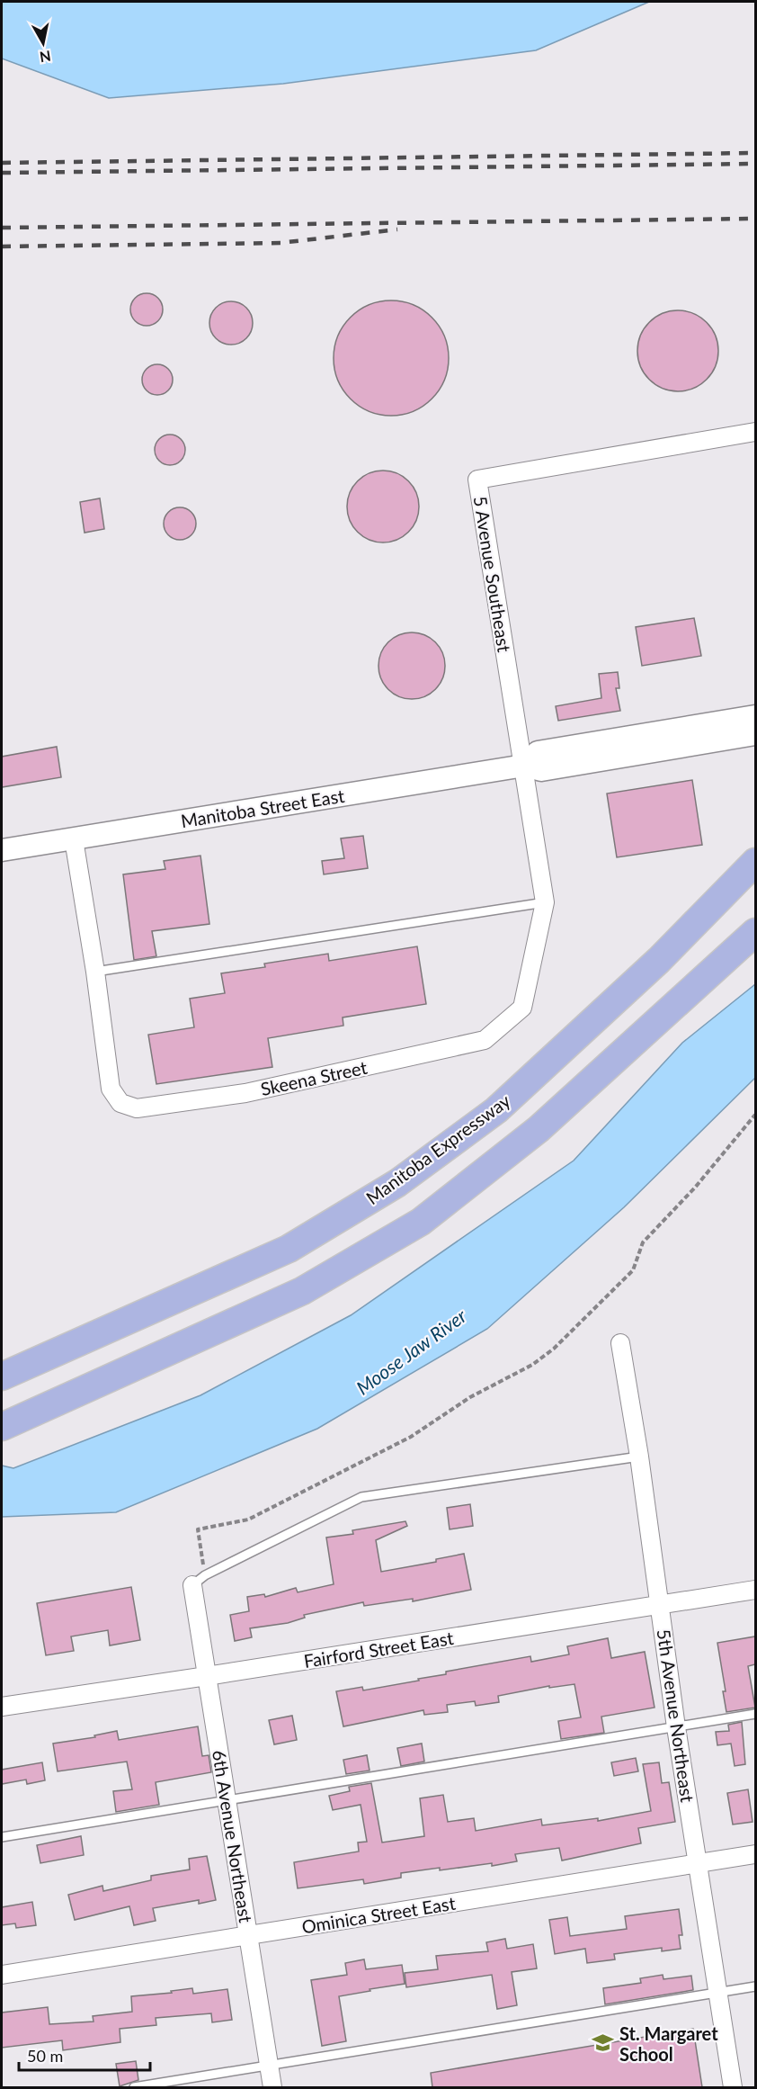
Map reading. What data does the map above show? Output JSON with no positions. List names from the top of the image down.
{
  "streets": {
    "main road": ["Manitoba Expressway"],
    "street": [
      "5 Avenue Southeast",
      "Manitoba Street East",
      "Skeena Street",
      "Fairford Street East",
      "5th Avenue Northeast",
      "6th Avenue Northeast",
      "Ominica Street East"
    ]
  },
  "crossings": [
    ["5 Avenue Southeast", "Manitoba Street East"],
    ["Manitoba Street East", "Skeena Street"],
    ["Fairford Street East", "5th Avenue Northeast"],
    ["Fairford Street East", "6th Avenue Northeast"],
    ["5th Avenue Northeast", "Ominica Street East"],
    ["6th Avenue Northeast", "Ominica Street East"]
  ],
  "water": ["Moose Jaw River"],
  "places": {
    "school or university": ["St. Margaret School"]
  },
  "scale_bar": "50 m",
  "north": "bottom"
}
